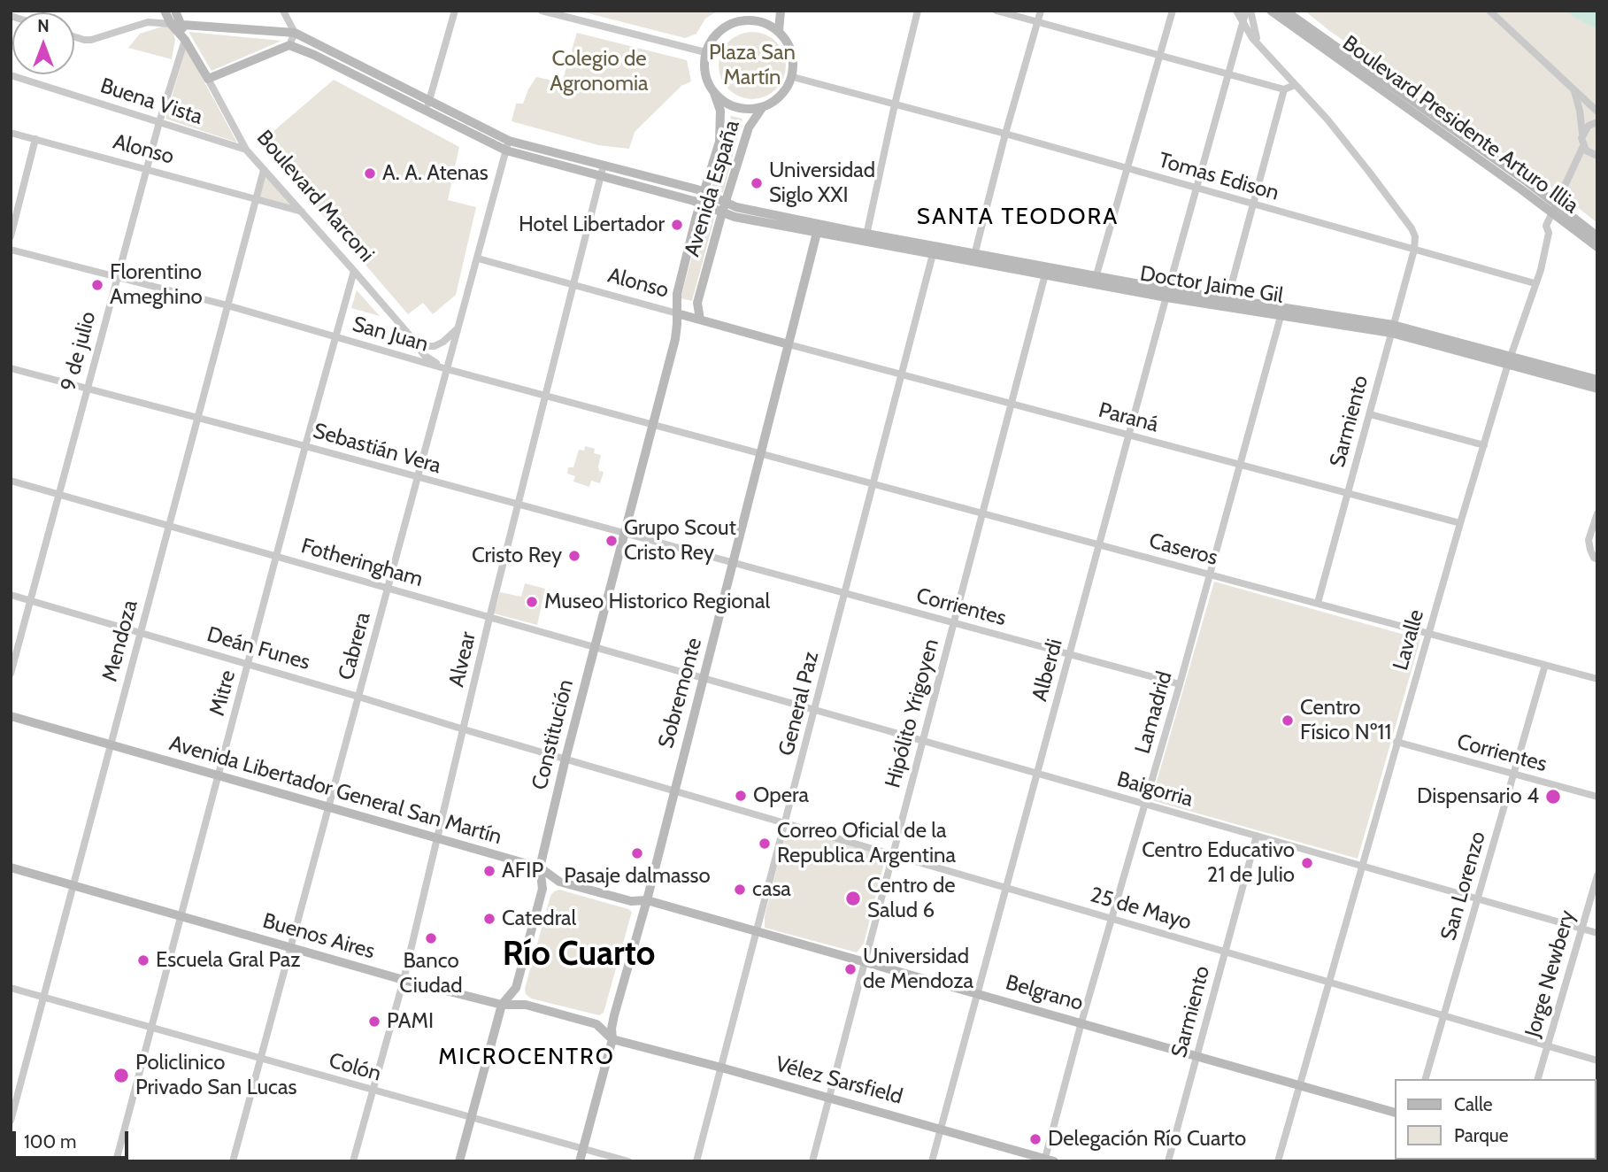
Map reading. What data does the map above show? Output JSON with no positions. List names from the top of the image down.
{
  "streets": {
    "main road": [
      "Boulevard Presidente Arturo Illia",
      "Alonso",
      "Avenida España",
      "Boulevard Marconi",
      "Doctor Jaime Gil",
      "Sobremonte",
      "Constitución",
      "Avenida Libertador General San Martín",
      "Buenos Aires",
      "Belgrano",
      "Vélez Sarsfield"
    ],
    "street": [
      "Buena Vista",
      "Tomas Edison",
      "San Juan",
      "9 de julio",
      "Paraná",
      "Sarmiento",
      "Sebastián Vera",
      "Caseros",
      "Fotheringham",
      "Corrientes",
      "Lavalle",
      "Mendoza",
      "Cabrera",
      "Deán Funes",
      "Alvear",
      "Alberdi",
      "Mitre",
      "General Paz",
      "Lamadrid",
      "Hipólito Yrigoyen",
      "Baigorria",
      "San Lorenzo",
      "25 de Mayo",
      "Jorge Newbery",
      "Colón"
    ]
  },
  "crossings": [
    ["Buena Vista", "Boulevard Marconi"],
    ["Buena Vista", "9 de julio"],
    ["Boulevard Presidente Arturo Illia", "Lavalle"],
    ["Alonso", "Avenida España"],
    ["Alonso", "Boulevard Marconi"],
    ["Alonso", "9 de julio"],
    ["Alonso", "Paraná"],
    ["Alonso", "Mendoza"],
    ["Alonso", "Cabrera"],
    ["Alonso", "Alvear"],
    ["Alonso", "Sobremonte"],
    ["Alonso", "Constitución"],
    ["Tomas Edison", "Avenida España"],
    ["Tomas Edison", "Sarmiento"],
    ["Tomas Edison", "Lavalle"],
    ["Tomas Edison", "Alberdi"],
    ["Avenida España", "Doctor Jaime Gil"],
    ["Avenida España", "Constitución"],
    ["Boulevard Marconi", "San Juan"],
    ["Boulevard Marconi", "9 de julio"],
    ["Boulevard Marconi", "Mendoza"],
    ["Boulevard Marconi", "Cabrera"],
    ["Boulevard Marconi", "Mitre"],
    ["Doctor Jaime Gil", "Sarmiento"],
    ["Doctor Jaime Gil", "Lavalle"],
    ["Doctor Jaime Gil", "Cabrera"],
    ["Doctor Jaime Gil", "Alvear"],
    ["Doctor Jaime Gil", "Alberdi"],
    ["Doctor Jaime Gil", "Sobremonte"],
    ["Doctor Jaime Gil", "General Paz"],
    ["Doctor Jaime Gil", "Lamadrid"],
    ["Doctor Jaime Gil", "Hipólito Yrigoyen"],
    ["San Juan", "9 de julio"],
    ["San Juan", "Caseros"],
    ["San Juan", "Mendoza"],
    ["San Juan", "Cabrera"],
    ["San Juan", "Alvear"],
    ["San Juan", "Mitre"],
    ["San Juan", "Sobremonte"],
    ["San Juan", "Constitución"],
    ["9 de julio", "Sebastián Vera"],
    ["9 de julio", "Fotheringham"],
    ["9 de julio", "Deán Funes"],
    ["Paraná", "Sarmiento"],
    ["Paraná", "Lavalle"],
    ["Paraná", "Alberdi"],
    ["Paraná", "Sobremonte"],
    ["Paraná", "General Paz"],
    ["Paraná", "Lamadrid"],
    ["Paraná", "Hipólito Yrigoyen"],
    ["Sarmiento", "Caseros"],
    ["Sarmiento", "Baigorria"],
    ["Sarmiento", "25 de Mayo"],
    ["Sarmiento", "Belgrano"],
    ["Sebastián Vera", "Corrientes"],
    ["Sebastián Vera", "Mendoza"],
    ["Sebastián Vera", "Cabrera"],
    ["Sebastián Vera", "Alvear"],
    ["Sebastián Vera", "Mitre"],
    ["Sebastián Vera", "Sobremonte"],
    ["Sebastián Vera", "Constitución"],
    ["Caseros", "Lavalle"],
    ["Caseros", "Alberdi"],
    ["Caseros", "Sobremonte"],
    ["Caseros", "General Paz"],
    ["Caseros", "Lamadrid"],
    ["Caseros", "Hipólito Yrigoyen"],
    ["Caseros", "San Lorenzo"],
    ["Fotheringham", "Mendoza"],
    ["Fotheringham", "Cabrera"],
    ["Fotheringham", "Alvear"],
    ["Fotheringham", "Mitre"],
    ["Fotheringham", "Sobremonte"],
    ["Fotheringham", "Constitución"],
    ["Fotheringham", "Baigorria"],
    ["Corrientes", "Lavalle"],
    ["Corrientes", "Alberdi"],
    ["Corrientes", "Sobremonte"],
    ["Corrientes", "General Paz"],
    ["Corrientes", "Lamadrid"],
    ["Corrientes", "Hipólito Yrigoyen"],
    ["Corrientes", "San Lorenzo"],
    ["Lavalle", "Baigorria"],
    ["Lavalle", "25 de Mayo"],
    ["Lavalle", "Belgrano"],
    ["Mendoza", "Deán Funes"],
    ["Mendoza", "Avenida Libertador General San Martín"],
    ["Mendoza", "Buenos Aires"],
    ["Mendoza", "Colón"],
    ["Cabrera", "Deán Funes"],
    ["Cabrera", "Avenida Libertador General San Martín"],
    ["Cabrera", "Buenos Aires"],
    ["Cabrera", "Colón"],
    ["Deán Funes", "Alvear"],
    ["Deán Funes", "Mitre"],
    ["Deán Funes", "Sobremonte"],
    ["Deán Funes", "Constitución"],
    ["Deán Funes", "25 de Mayo"],
    ["Alvear", "Avenida Libertador General San Martín"],
    ["Alvear", "Buenos Aires"],
    ["Alvear", "Colón"],
    ["Alberdi", "Baigorria"],
    ["Alberdi", "25 de Mayo"],
    ["Alberdi", "Belgrano"],
    ["Alberdi", "Vélez Sarsfield"],
    ["Mitre", "Avenida Libertador General San Martín"],
    ["Mitre", "Buenos Aires"],
    ["Mitre", "Colón"],
    ["Sobremonte", "Baigorria"],
    ["Sobremonte", "Avenida Libertador General San Martín"],
    ["Sobremonte", "25 de Mayo"],
    ["Sobremonte", "Buenos Aires"],
    ["Sobremonte", "Belgrano"],
    ["Sobremonte", "Colón"],
    ["Sobremonte", "Vélez Sarsfield"],
    ["General Paz", "Baigorria"],
    ["General Paz", "25 de Mayo"],
    ["General Paz", "Belgrano"],
    ["General Paz", "Vélez Sarsfield"],
    ["Lamadrid", "Baigorria"],
    ["Lamadrid", "25 de Mayo"],
    ["Lamadrid", "Belgrano"],
    ["Lamadrid", "Vélez Sarsfield"],
    ["Hipólito Yrigoyen", "Baigorria"],
    ["Hipólito Yrigoyen", "25 de Mayo"],
    ["Hipólito Yrigoyen", "Belgrano"],
    ["Hipólito Yrigoyen", "Vélez Sarsfield"],
    ["Constitución", "Avenida Libertador General San Martín"],
    ["Constitución", "Buenos Aires"],
    ["Constitución", "Colón"],
    ["Baigorria", "San Lorenzo"],
    ["Baigorria", "Jorge Newbery"],
    ["Avenida Libertador General San Martín", "Belgrano"],
    ["San Lorenzo", "25 de Mayo"],
    ["25 de Mayo", "Jorge Newbery"],
    ["Buenos Aires", "Vélez Sarsfield"]
  ],
  "districts": ["SANTA TEODORA", "Río Cuarto", "MICROCENTRO"],
  "parks": ["Plaza San Martín", "Colegio de Agronomia"],
  "places": [
    "A. A. Atenas",
    "Universidad Siglo XXI",
    "Hotel Libertador",
    "Florentino Ameghino",
    "Grupo Scout Cristo Rey",
    "Cristo Rey",
    "Museo Historico Regional",
    "Centro Físico Nº11",
    "Opera",
    "Dispensario 4",
    "Correo Oficial de la Republica Argentina",
    "Pasaje dalmasso",
    "Centro Educativo 21 de Julio",
    "AFIP",
    "casa",
    "Centro de Salud 6",
    "Catedral",
    "Banco Ciudad",
    "Escuela Gral Paz",
    "Universidad de Mendoza",
    "PAMI",
    "Policlinico Privado San Lucas",
    "Delegación Río Cuarto"
  ],
  "legend": ["Calle", "Parque"],
  "scale_bar": "100 m",
  "north": "top"
}
